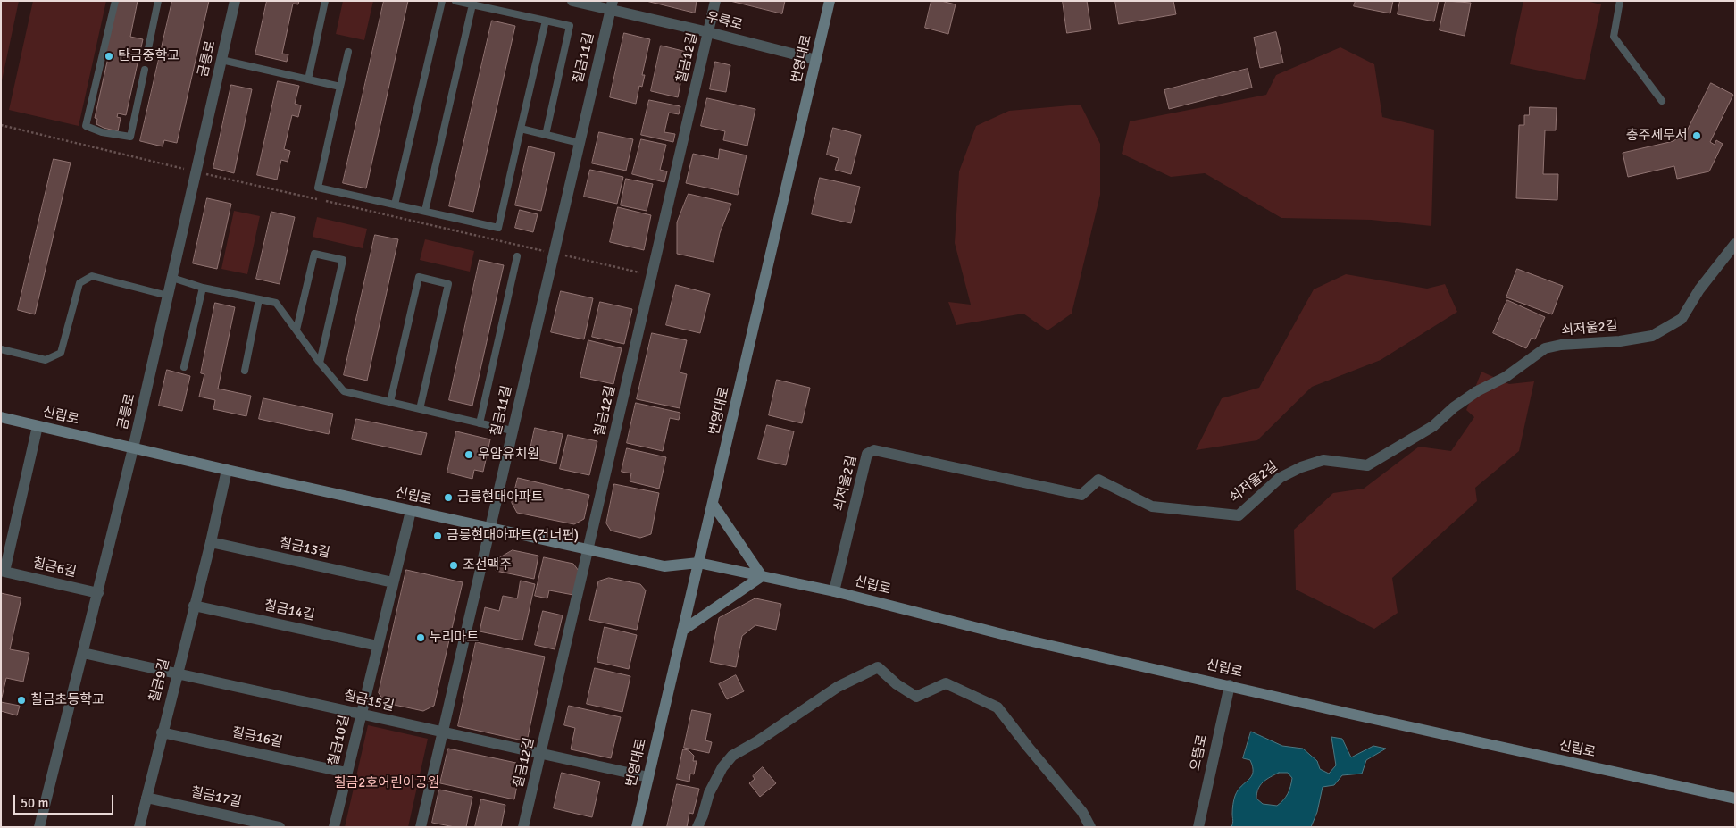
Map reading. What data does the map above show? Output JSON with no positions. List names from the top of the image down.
{
  "streets": {
    "street": [
      "우륵로",
      "칠금11길",
      "칠금12길",
      "금릉로",
      "번영대로",
      "쇠저울2길",
      "신립로",
      "칠금13길",
      "칠금6길",
      "칠금14길",
      "칠금9길",
      "칠금15길",
      "칠금16길",
      "칠금10길",
      "으뜸로",
      "칠금17길"
    ]
  },
  "crossings": [
    ["우륵로", "칠금11길"],
    ["우륵로", "칠금12길"],
    ["우륵로", "번영대로"],
    ["칠금11길", "신립로"],
    ["칠금11길", "칠금15길"],
    ["칠금12길", "신립로"],
    ["칠금12길", "칠금15길"],
    ["금릉로", "신립로"],
    ["금릉로", "칠금6길"],
    ["금릉로", "칠금15길"],
    ["번영대로", "신립로"],
    ["번영대로", "칠금15길"],
    ["쇠저울2길", "신립로"],
    ["신립로", "칠금6길"],
    ["신립로", "칠금9길"],
    ["신립로", "칠금10길"],
    ["신립로", "으뜸로"],
    ["칠금13길", "칠금9길"],
    ["칠금13길", "칠금10길"],
    ["칠금14길", "칠금9길"],
    ["칠금14길", "칠금10길"],
    ["칠금9길", "칠금15길"],
    ["칠금9길", "칠금16길"],
    ["칠금9길", "칠금17길"],
    ["칠금15길", "칠금10길"],
    ["칠금16길", "칠금10길"]
  ],
  "parks": ["칠금2호어린이공원"],
  "places": [
    "탄금중학교",
    "충주세무서",
    "우암유치원",
    "금릉현대아파트",
    "금릉현대아파트(건너편)",
    "조선맥주",
    "누리마트",
    "칠금초등학교"
  ],
  "scale_bar": "50 m"
}
